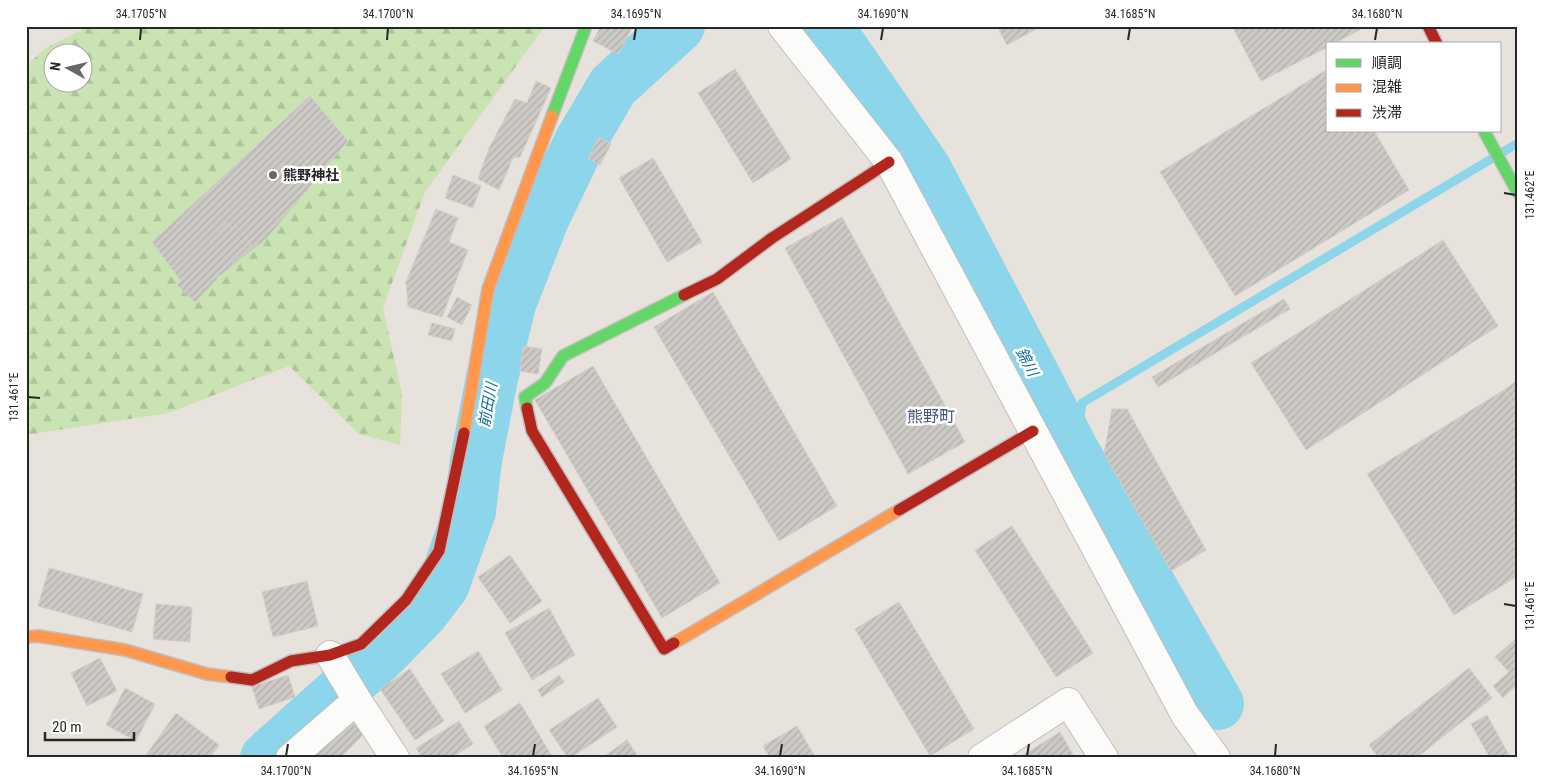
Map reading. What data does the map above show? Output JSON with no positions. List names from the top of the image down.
{
  "districts": ["熊野町"],
  "water": ["錦川", "前田川"],
  "places": ["熊野神社"],
  "legend": ["順調", "混雑", "渋滞"],
  "scale_bar": "20 m",
  "north": "left",
  "coordinates": [
    "34.1705°N",
    "34.1700°N",
    "34.1695°N",
    "34.1690°N",
    "34.1685°N",
    "34.1680°N",
    "131.462°E",
    "131.461°E"
  ]
}
